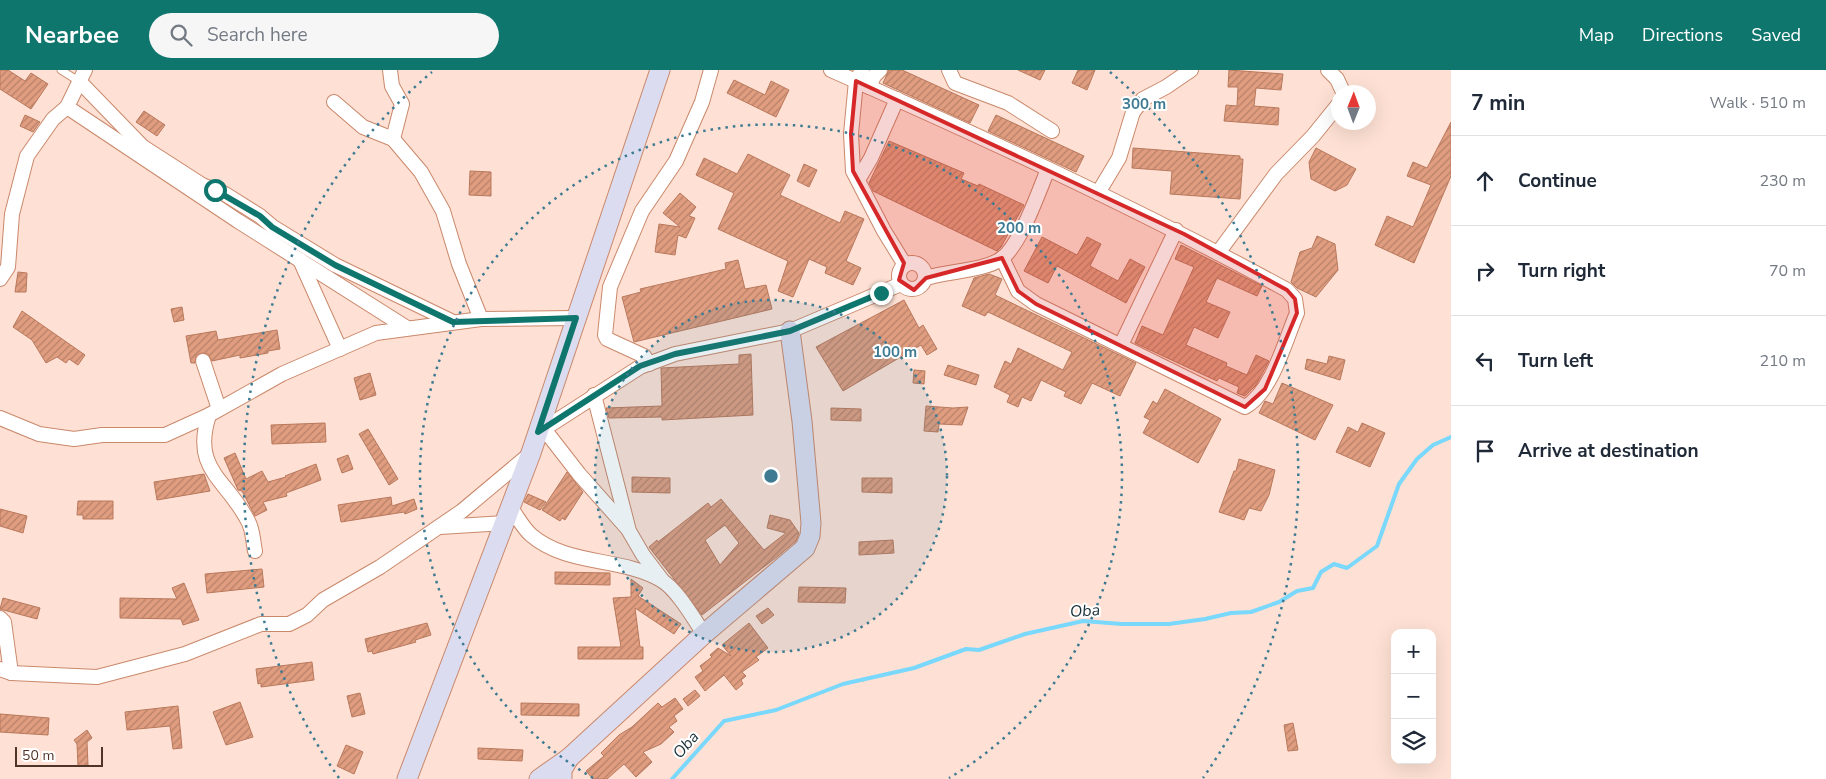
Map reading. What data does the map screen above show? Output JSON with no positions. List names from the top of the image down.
{
  "water": ["Oba"],
  "scale_bar": "50 m",
  "north": "top",
  "page": {
    "header": "Nearbee",
    "search": "Search here",
    "nav": ["Map", "Directions", "Saved"],
    "heading": ["7 min", "Walk · 510 m"],
    "list": [
      ["Continue", "230 m"],
      ["Turn right", "70 m"],
      ["Turn left", "210 m"],
      "Arrive at destination"
    ],
    "map_buttons": ["+", "−"],
    "scale": "50 m"
  },
  "rings": ["300 m", "200 m", "100 m"]
}
